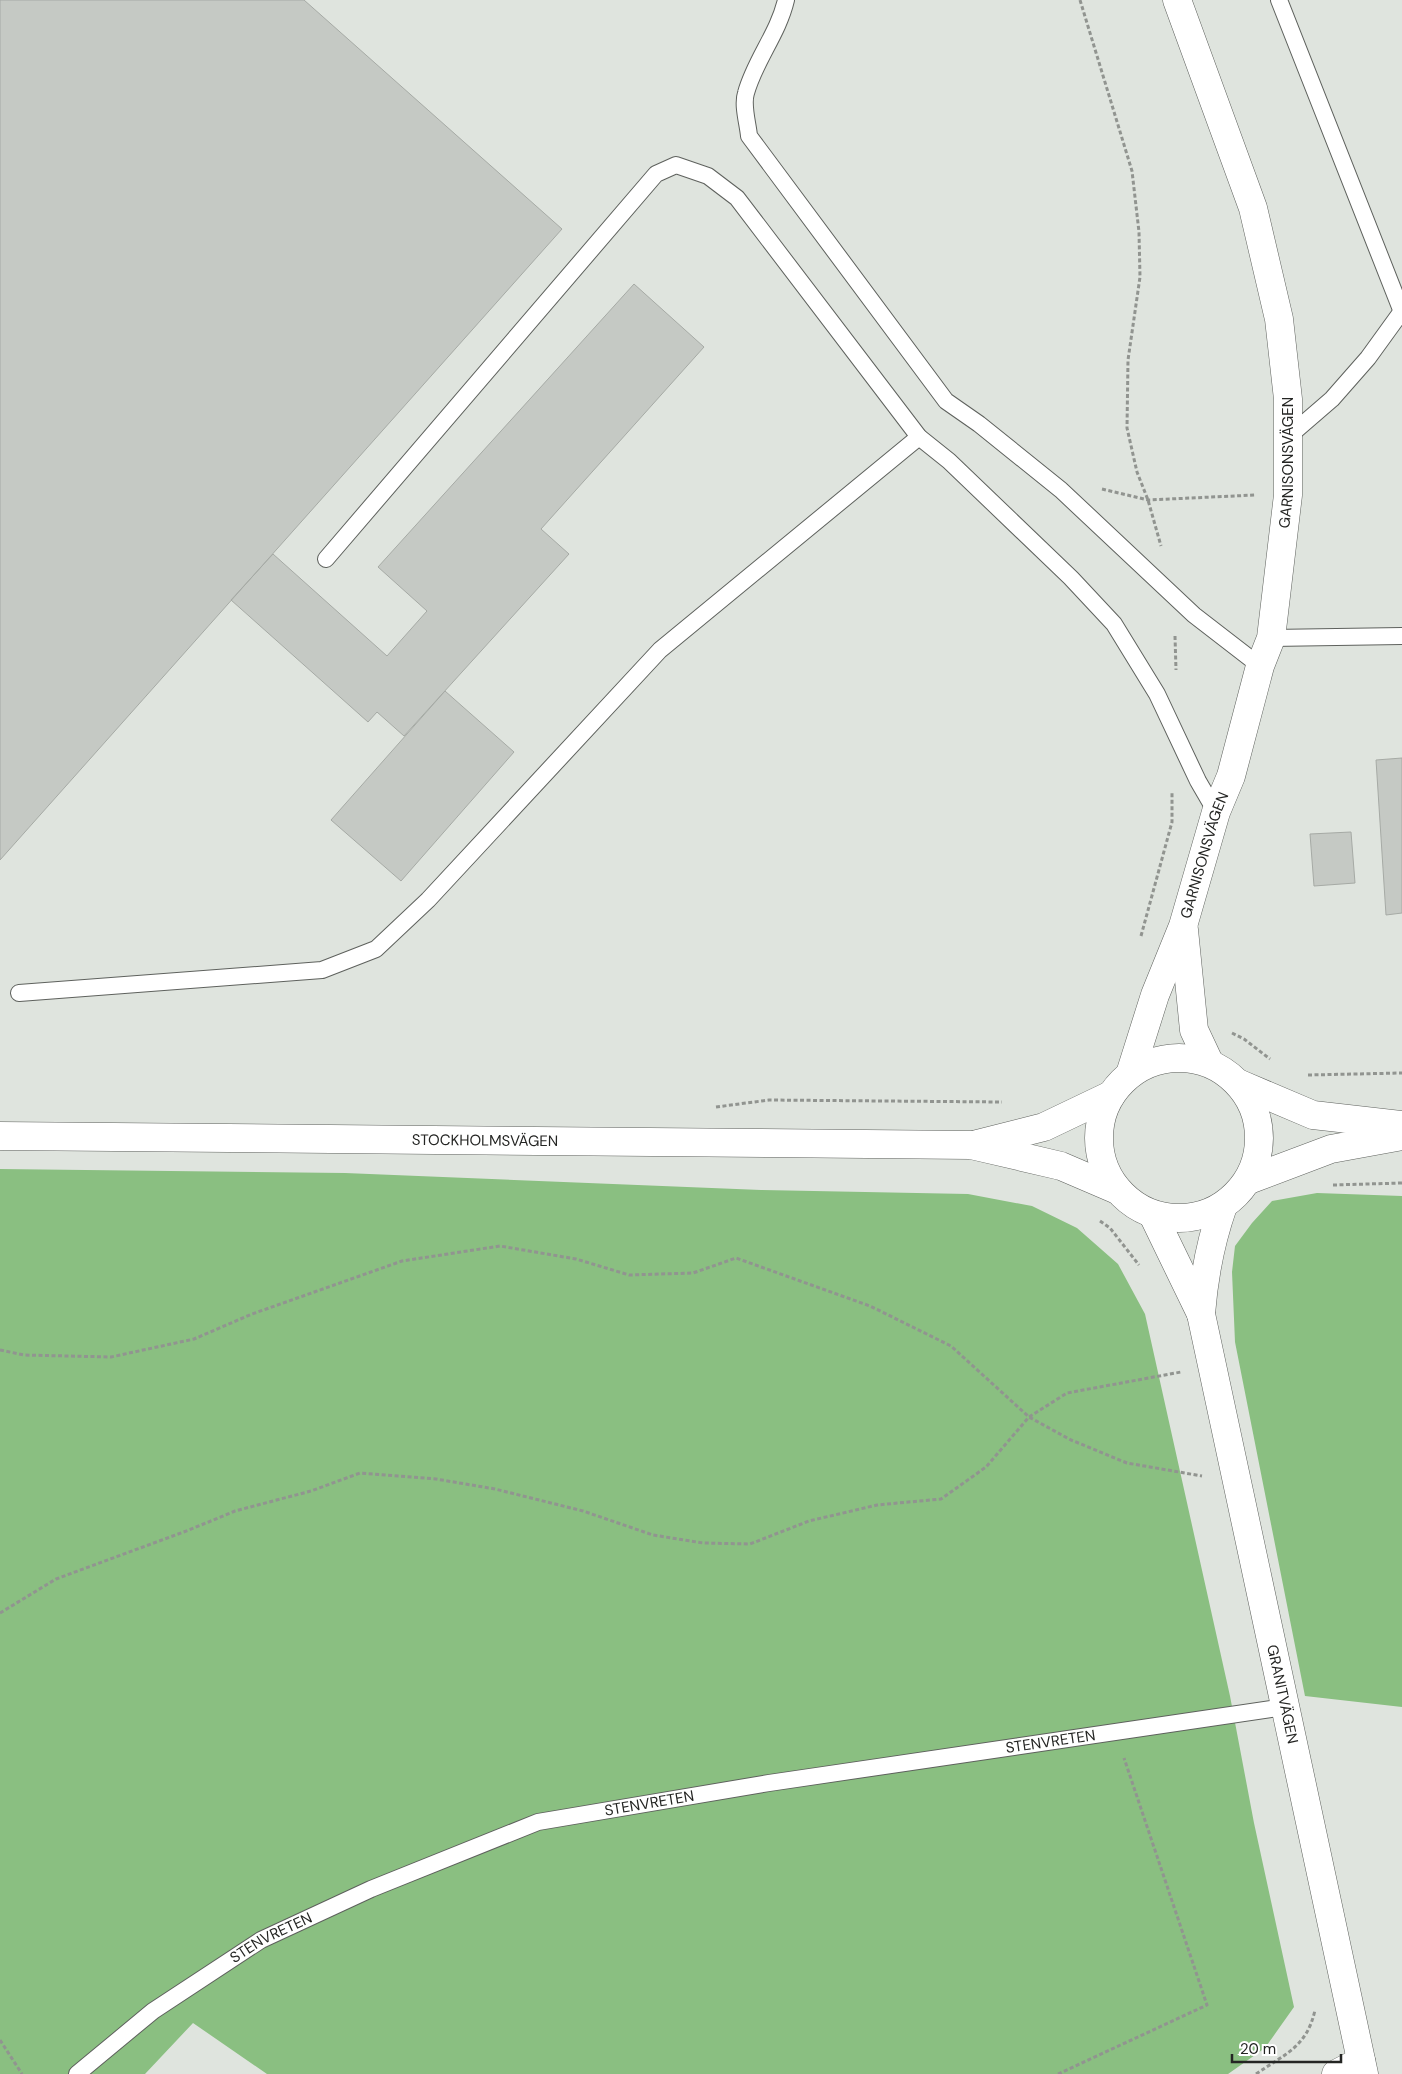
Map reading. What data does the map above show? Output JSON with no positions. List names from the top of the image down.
{
  "streets": {
    "street": ["GARNISONSVÄGEN", "STOCKHOLMSVÄGEN", "GRANITVÄGEN"],
    "lane": ["STENVRETEN"]
  },
  "crossings": [
    ["GARNISONSVÄGEN", "STOCKHOLMSVÄGEN"],
    ["GARNISONSVÄGEN", "GRANITVÄGEN"],
    ["STOCKHOLMSVÄGEN", "GRANITVÄGEN"],
    ["GRANITVÄGEN", "STENVRETEN"]
  ],
  "scale_bar": "20 m"
}
